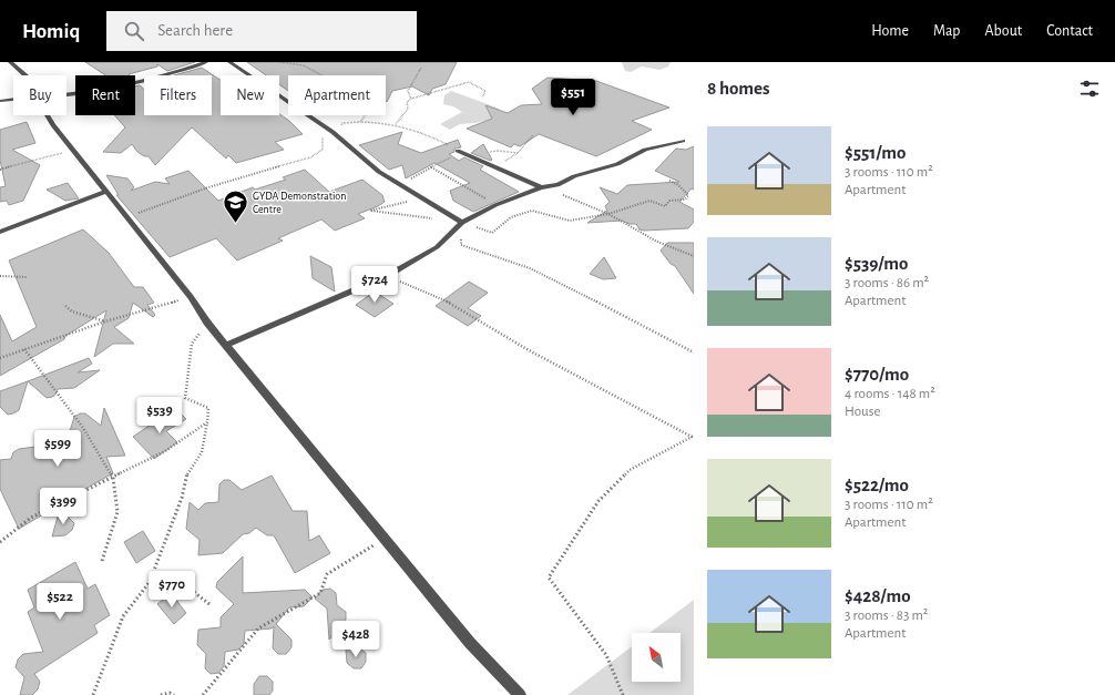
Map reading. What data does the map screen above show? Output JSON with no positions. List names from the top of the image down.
{
  "places": {
    "school or university": ["GYDA Demonstration Centre"]
  },
  "north": "top left",
  "page": {
    "header": "Homiq",
    "search": "Search here",
    "nav": [
      "Home",
      "Map",
      "About",
      "Contact"
    ],
    "heading": "8 homes",
    "chip": [
      "Buy",
      "Rent",
      "Filters",
      "New",
      "Apartment"
    ],
    "price": [
      "$551",
      "$724",
      "$539",
      "$599",
      "$399",
      "$770",
      "$522",
      "$428"
    ],
    "list": [
      {
        "name": "$551/mo",
        "note": "3 rooms · 110 m² · Apartment"
      },
      {
        "name": "$539/mo",
        "note": "3 rooms · 86 m² · Apartment"
      },
      {
        "name": "$770/mo",
        "note": "4 rooms · 148 m² · House"
      },
      {
        "name": "$522/mo",
        "note": "3 rooms · 110 m² · Apartment"
      },
      {
        "name": "$428/mo",
        "note": "3 rooms · 83 m² · Apartment"
      }
    ]
  }
}
